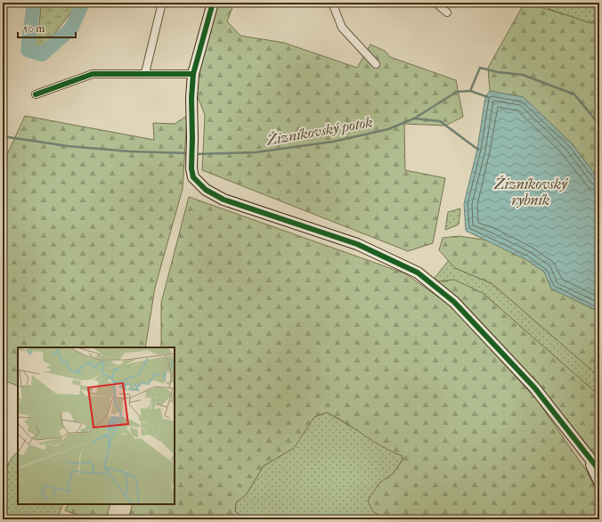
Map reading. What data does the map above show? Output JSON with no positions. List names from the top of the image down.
{
  "water": ["Žizníkovský potok", "Žizníkovský rybník"],
  "scale_bar": "50 m"
}
